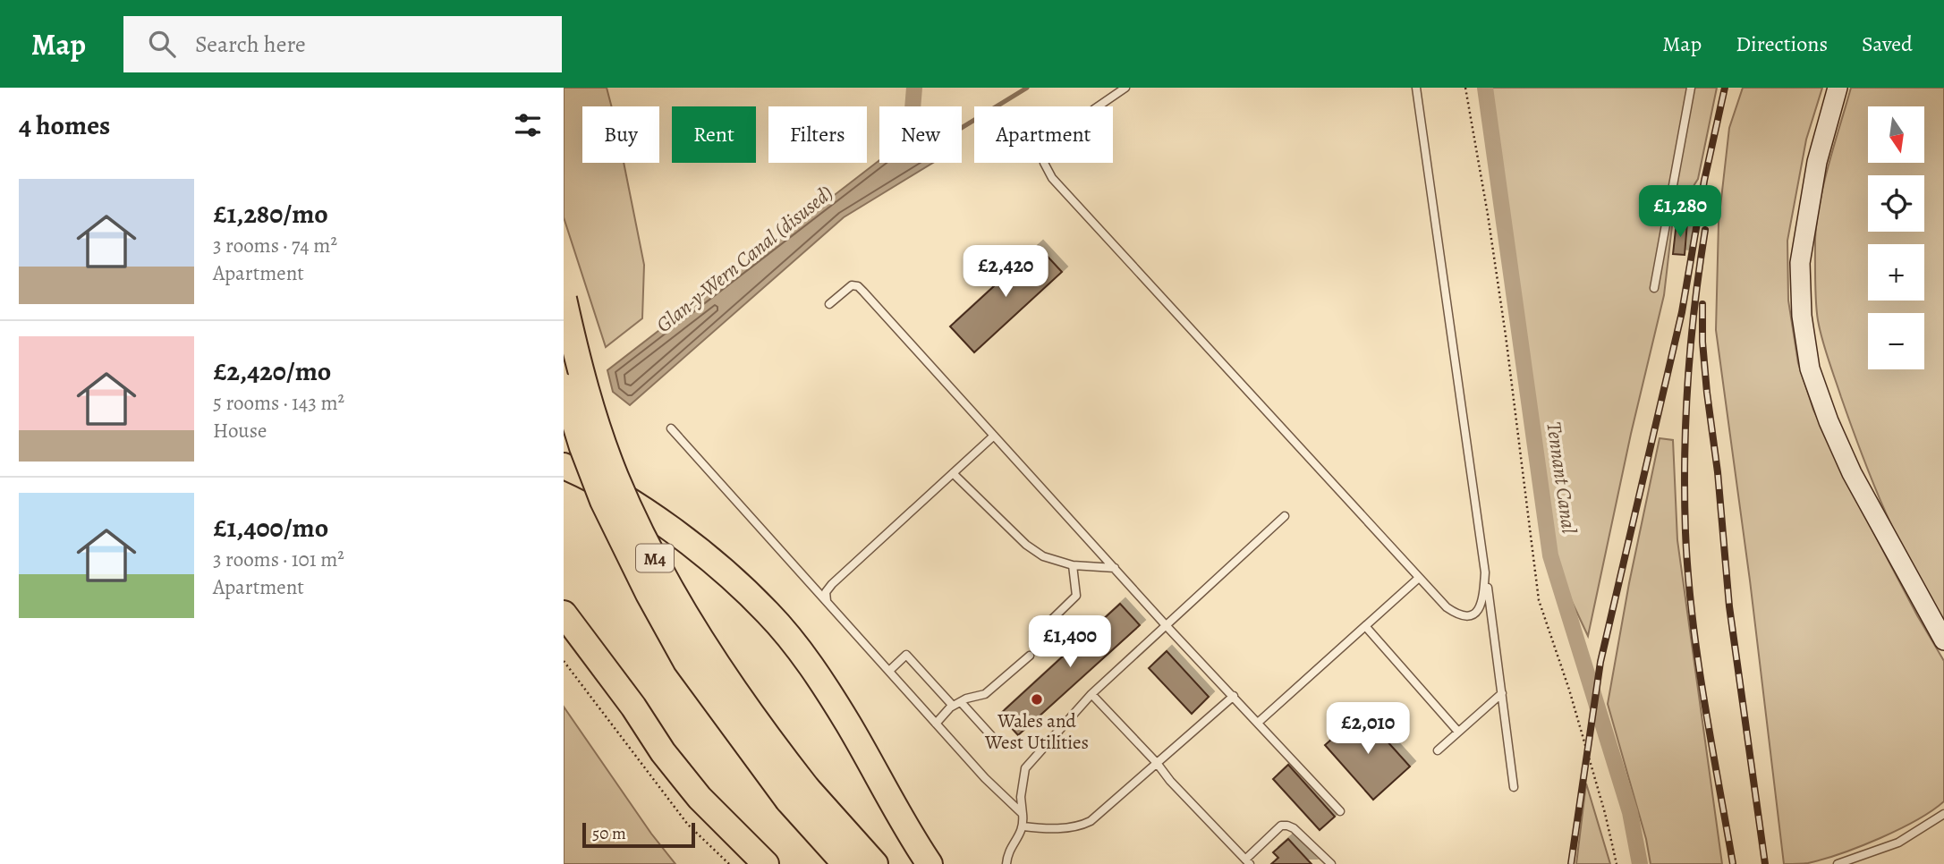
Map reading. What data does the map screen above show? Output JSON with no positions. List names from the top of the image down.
{
  "streets": {
    "highway": ["M4"]
  },
  "water": ["Glan-y-Wern Canal (disused)", "Tennant Canal"],
  "places": ["Wales and West Utilities"],
  "scale_bar": "50 m",
  "north": "bottom",
  "page": {
    "header": "Map",
    "search": "Search here",
    "nav": ["Map", "Directions", "Saved"],
    "heading": "4 homes",
    "map_buttons": ["+", "−"],
    "chip": [
      "Buy",
      "Rent",
      "Filters",
      "New",
      "Apartment"
    ],
    "list": [
      {
        "name": "£1,280/mo",
        "note": "3 rooms · 74 m² · Apartment"
      },
      {
        "name": "£2,420/mo",
        "note": "5 rooms · 143 m² · House"
      },
      {
        "name": "£1,400/mo",
        "note": "3 rooms · 101 m² · Apartment"
      }
    ],
    "price": [
      "£1,280",
      "£2,420",
      "£1,400",
      "£2,010"
    ],
    "scale": "50 m"
  }
}
